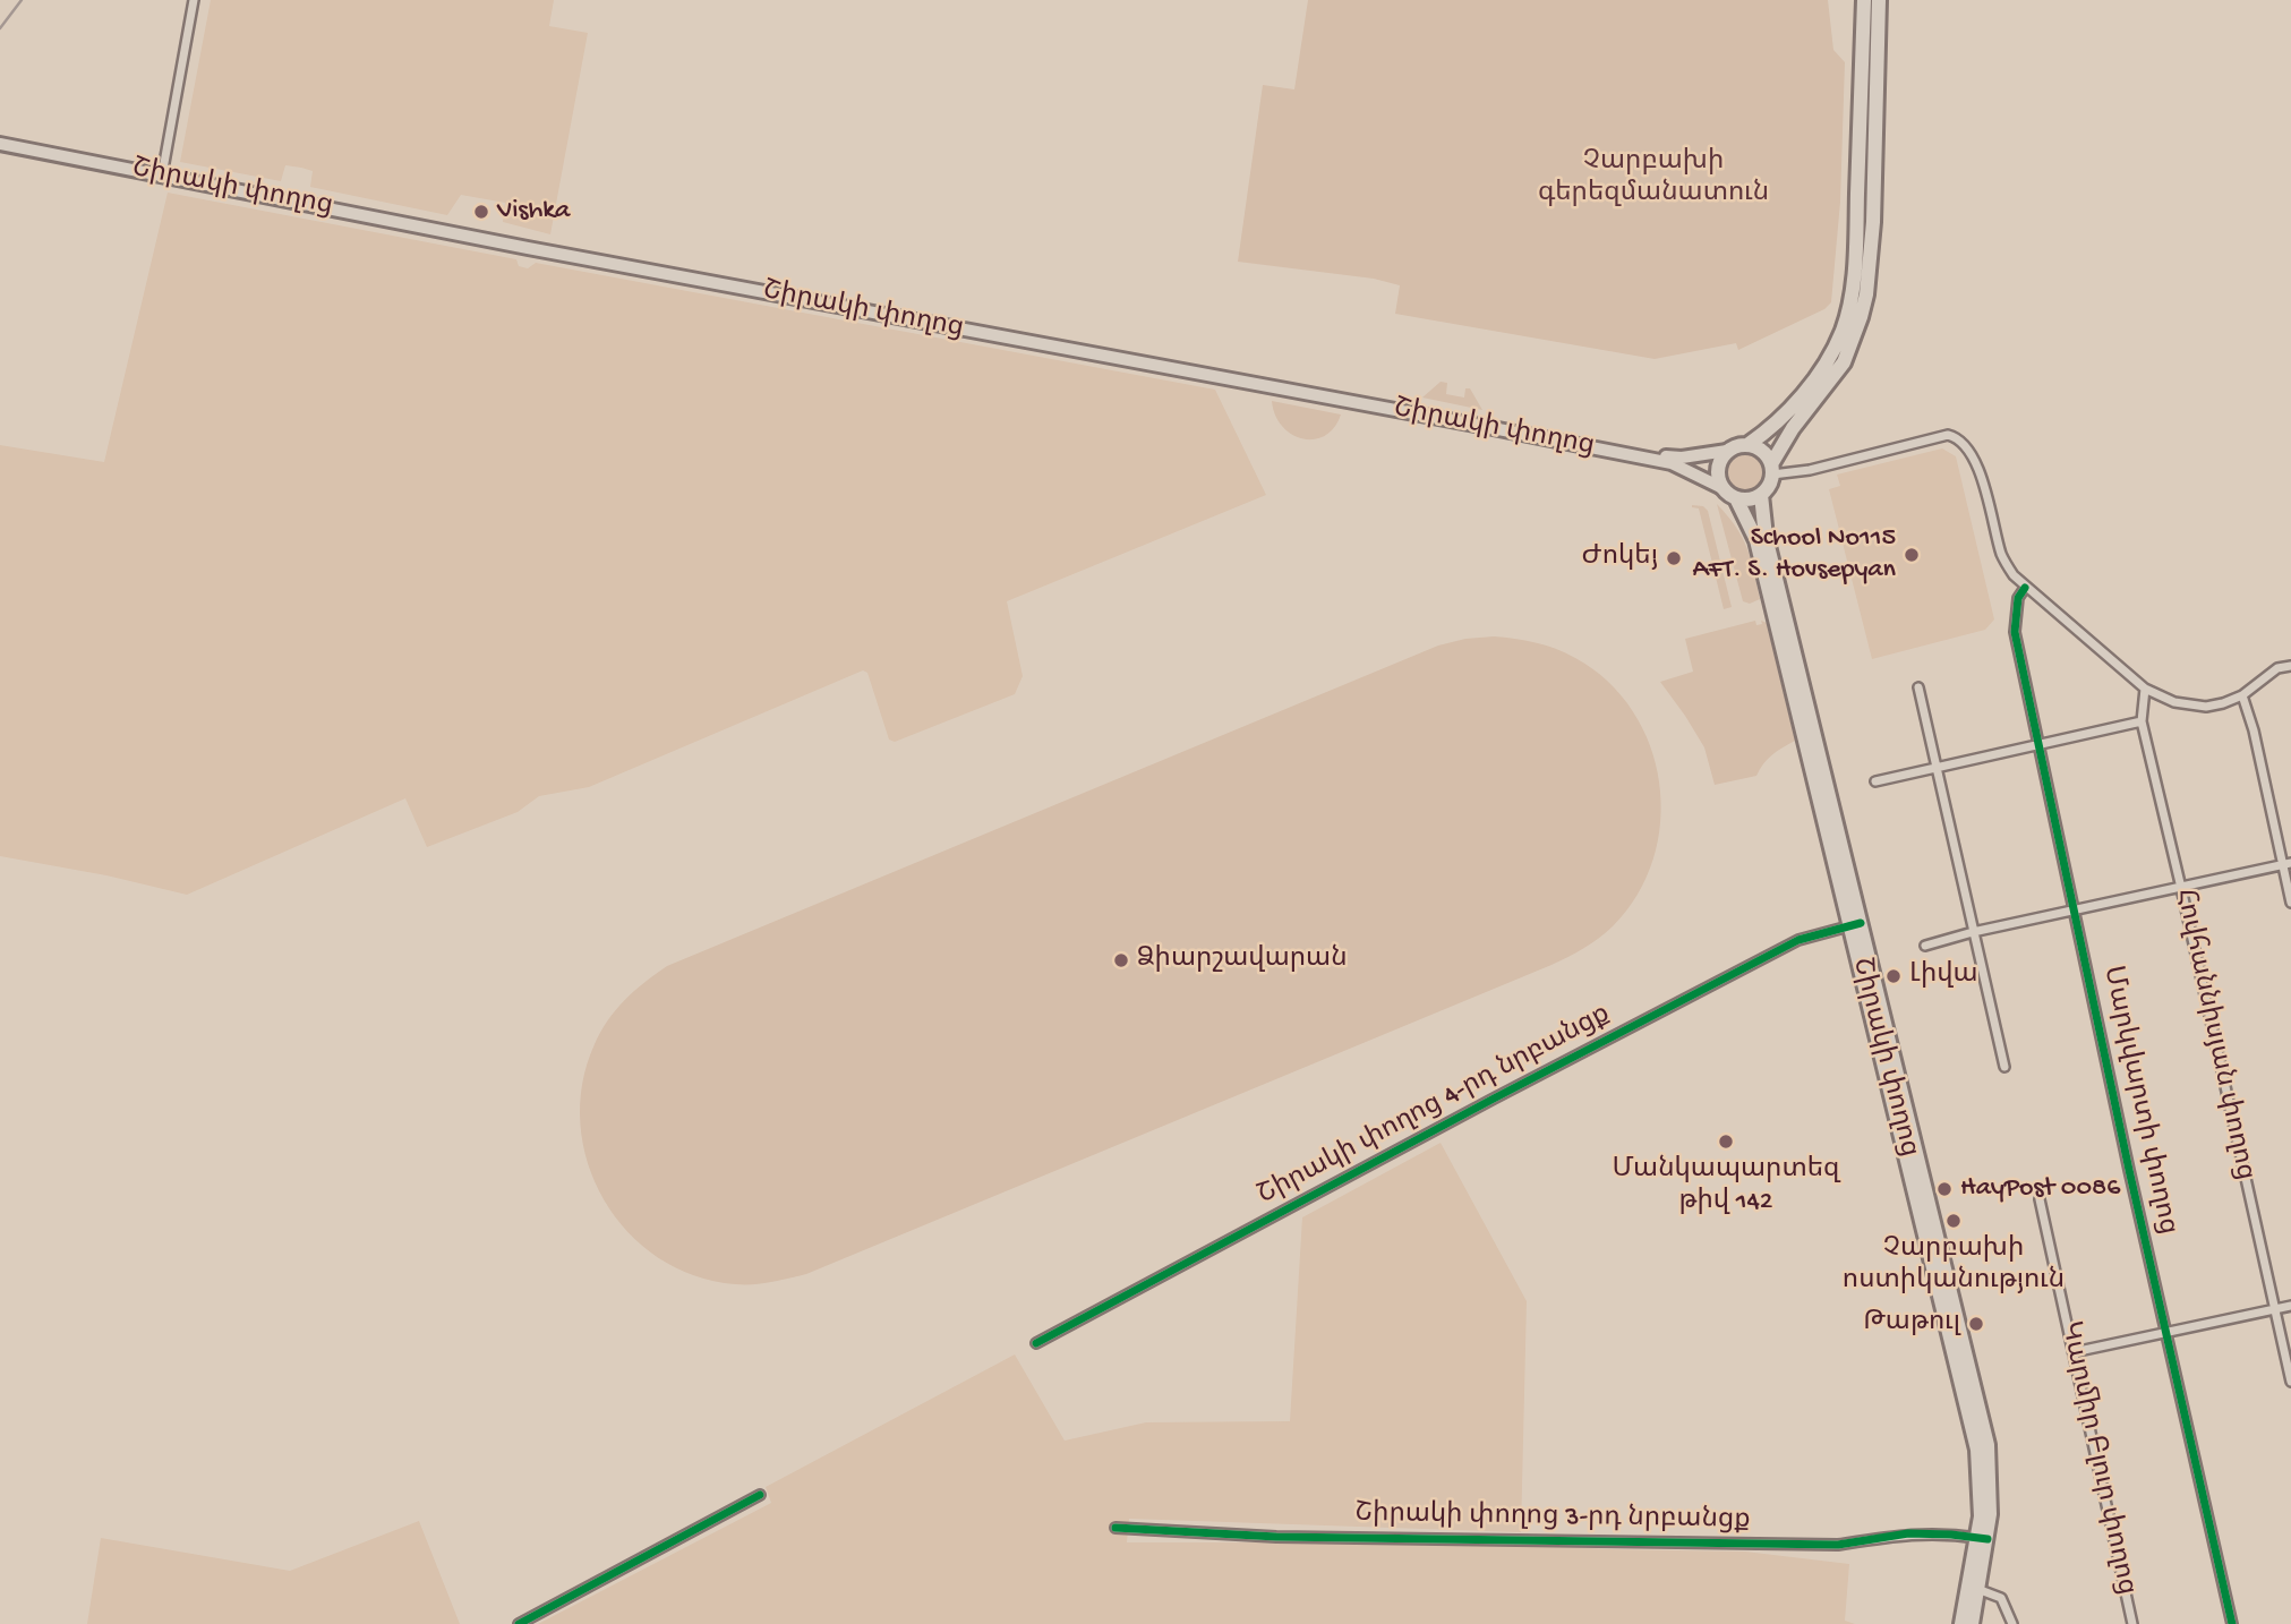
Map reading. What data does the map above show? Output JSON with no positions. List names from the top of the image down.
{
  "streets": {
    "highway": ["Շիրակի փողոց"],
    "street": [
      "Հովհաննիսյան փողոց",
      "Մարկվարտի փողոց",
      "Շիրակի փողոց 4-րդ նրբանցք",
      "Կարմիր Բլուր փողոց",
      "Շիրակի փողոց 3-րդ նրբանցք"
    ]
  },
  "crossings": [
    ["Շիրակի փողոց", "Շիրակի փողոց 4-րդ նրբանցք"],
    ["Շիրակի փողոց", "Շիրակի փողոց 3-րդ նրբանցք"]
  ],
  "parks": ["Չարբախի գերեզմանատուն"],
  "places": [
    "Vishka",
    "School No115 AFT. S. Hovsepyan",
    "Ժոկեյ",
    "Ձիարշավարան",
    "Լիվա",
    "Մանկապարտեզ թիվ 142",
    "HayPost 0086",
    "Չարբախի ոստիկանություն",
    "Թաթուլ"
  ]
}
